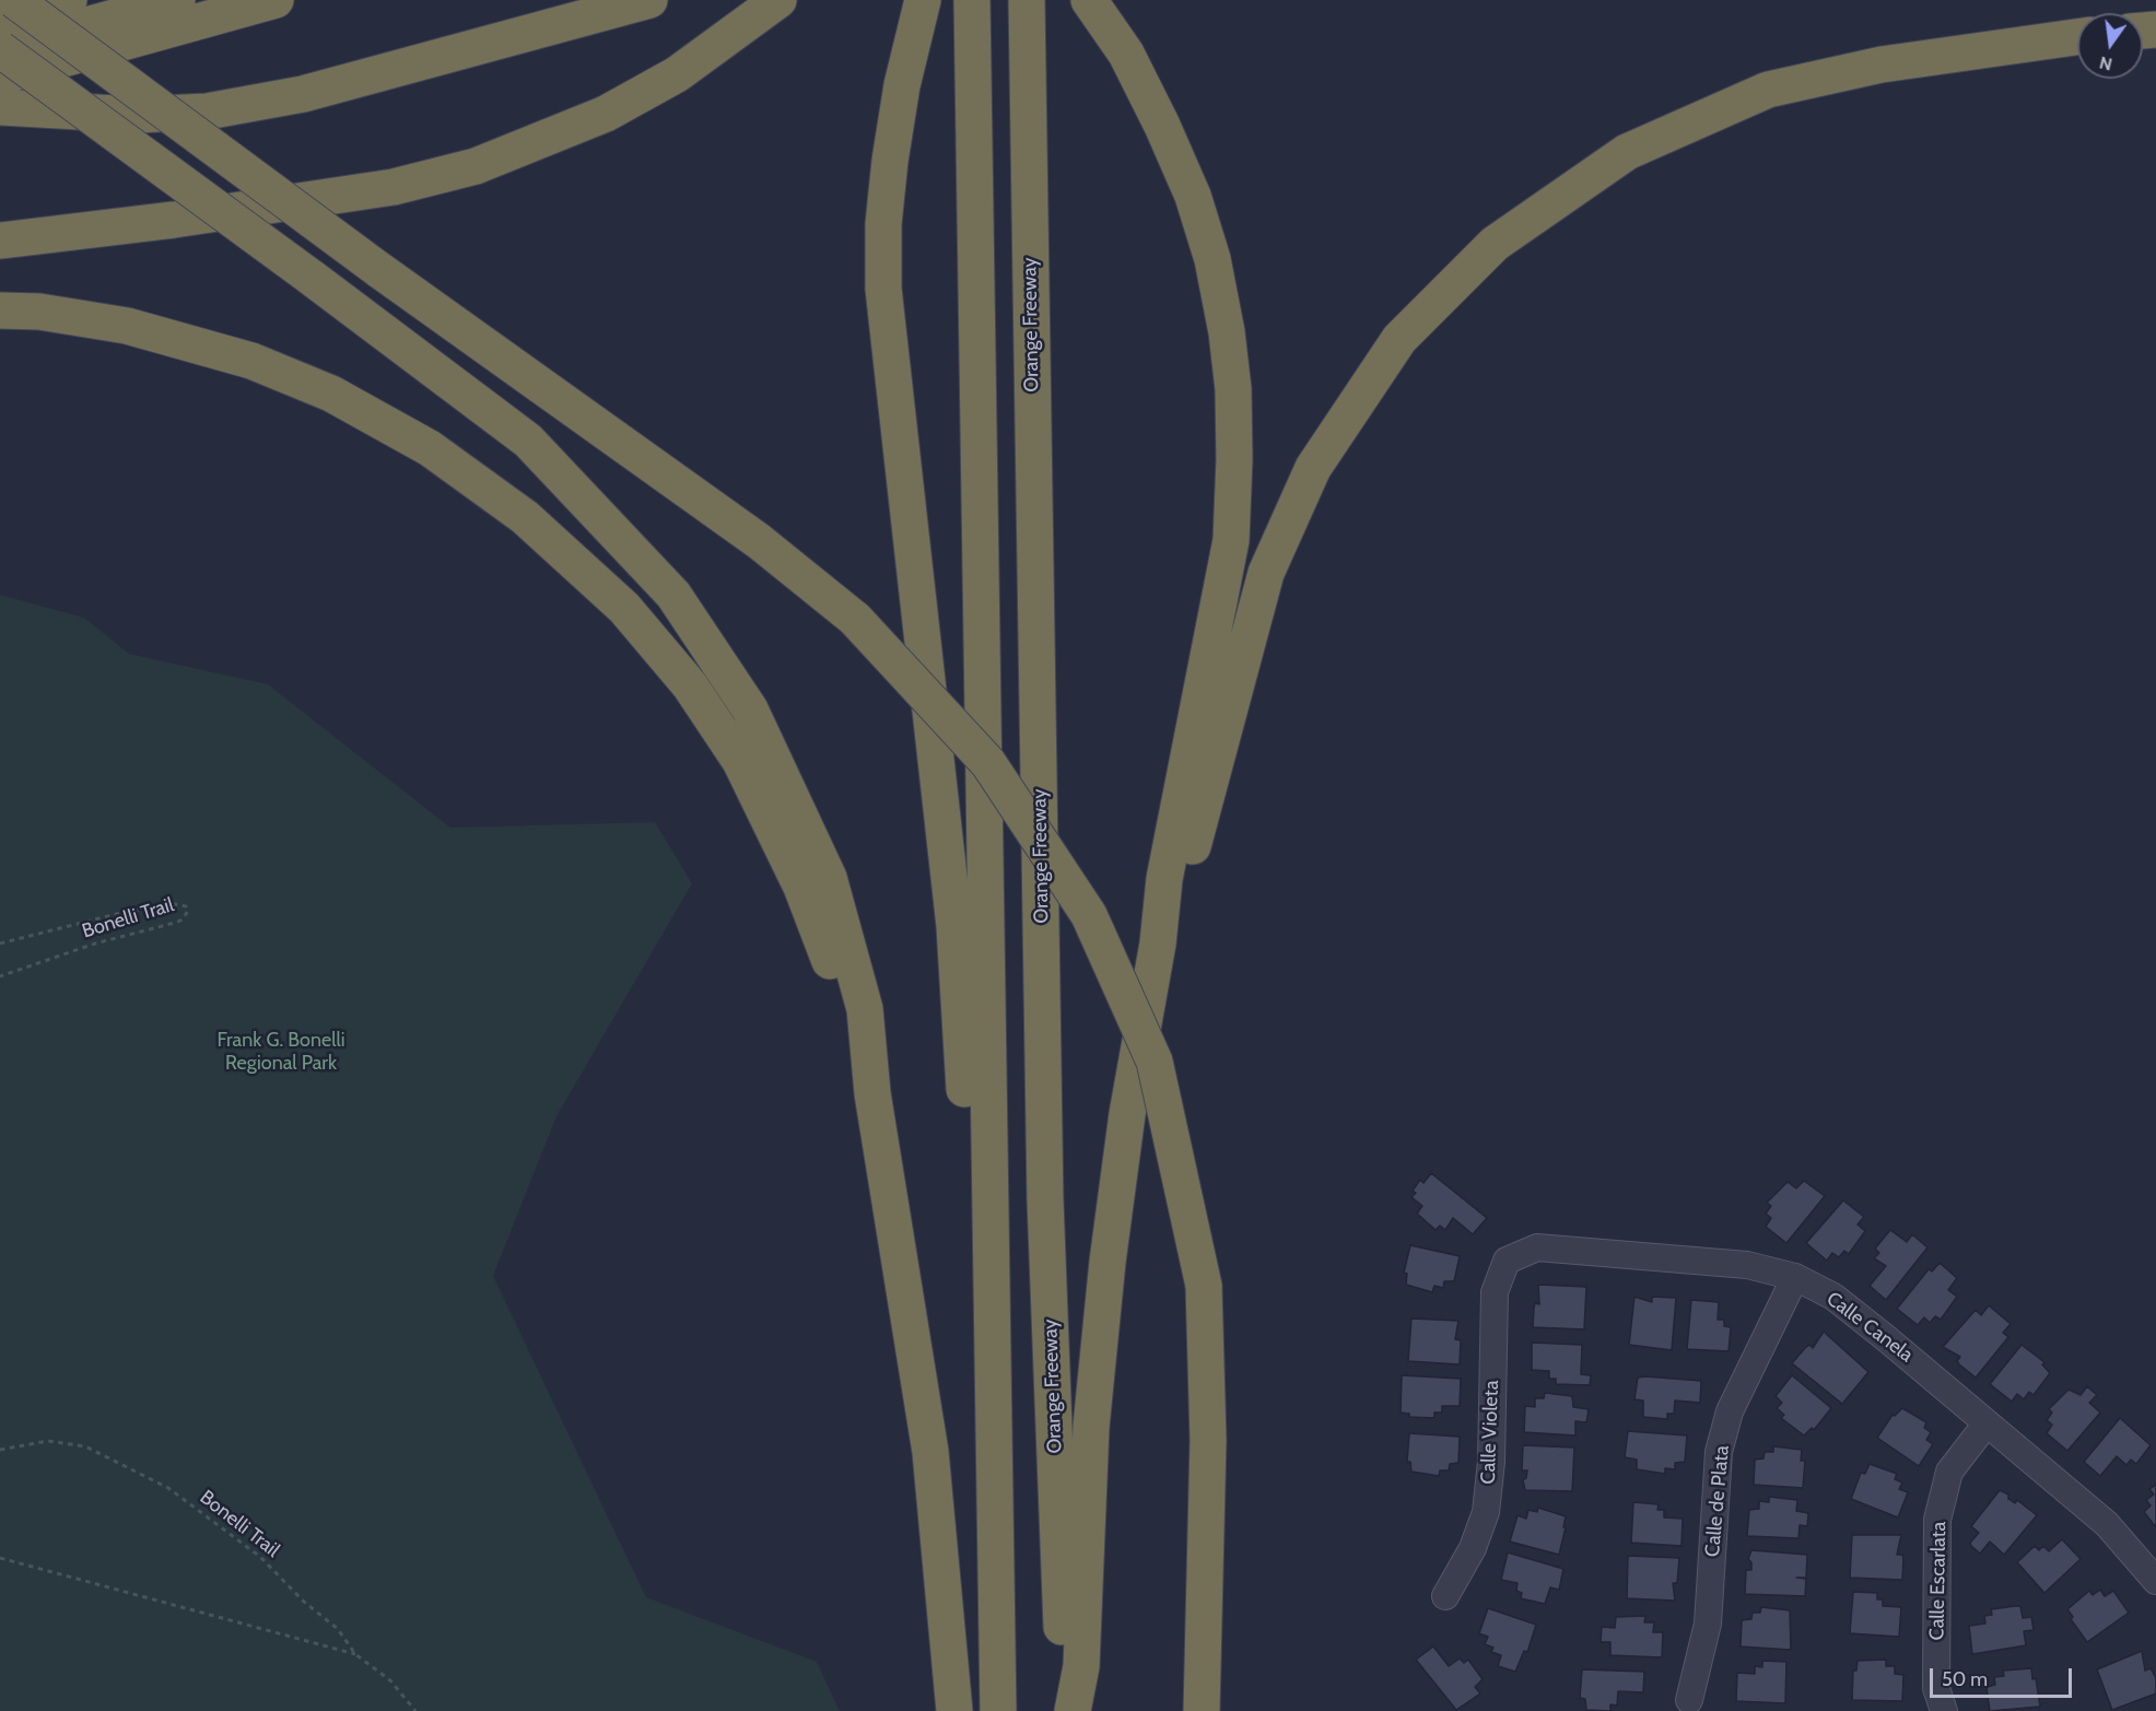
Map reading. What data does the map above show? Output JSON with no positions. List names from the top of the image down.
{
  "streets": {
    "highway": ["Orange Freeway"],
    "street": [
      "Calle Canela",
      "Calle Violeta",
      "Calle de Plata",
      "Calle Escarlata"
    ],
    "path": ["Bonelli Trail"]
  },
  "crossings": [
    ["Calle Canela", "Calle Violeta"],
    ["Calle Canela", "Calle de Plata"],
    ["Calle Canela", "Calle Escarlata"]
  ],
  "parks": ["Frank G. Bonelli Regional Park"],
  "scale_bar": "50 m",
  "north": "bottom"
}
